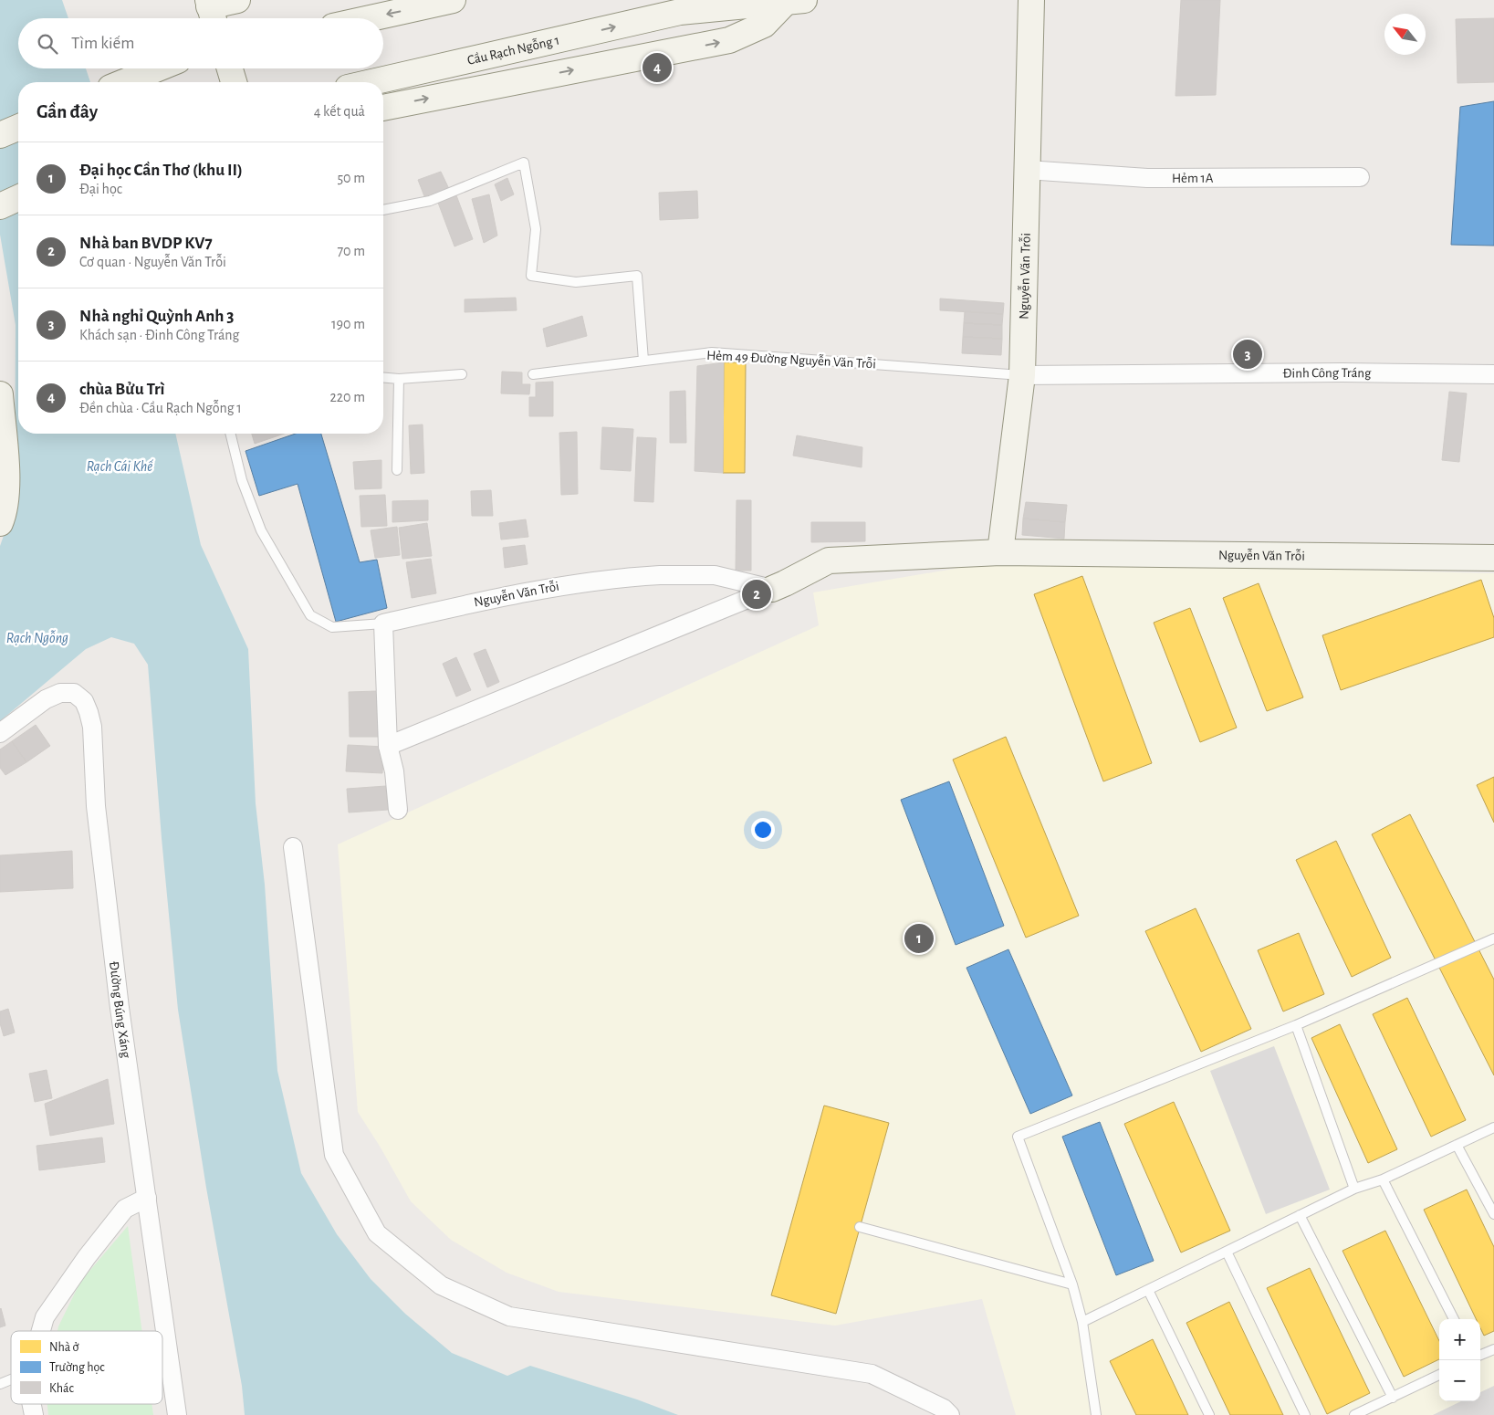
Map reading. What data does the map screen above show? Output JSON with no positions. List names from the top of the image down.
{
  "streets": {
    "street": [
      "Cầu Rạch Ngỗng 1",
      "Hẻm 1A",
      "Nguyễn Văn Trỗi",
      "Đinh Công Tráng",
      "Đường Búng Xáng"
    ],
    "lane": ["Hẻm 49 Đường Nguyễn Văn Trỗi"]
  },
  "crossings": [
    ["Hẻm 1A", "Nguyễn Văn Trỗi"],
    ["Nguyễn Văn Trỗi", "Hẻm 49 Đường Nguyễn Văn Trỗi"],
    ["Nguyễn Văn Trỗi", "Đinh Công Tráng"],
    ["Hẻm 49 Đường Nguyễn Văn Trỗi", "Đinh Công Tráng"]
  ],
  "water": ["Rạch Cái Khế", "Rạch Ngỗng"],
  "legend": ["Nhà ở", "Trường học", "Khác"],
  "north": "top left",
  "page": {
    "search": "Tìm kiếm",
    "pins": [
      "4",
      "3",
      "2",
      "1"
    ],
    "heading": ["Gần đây", "4 kết quả"],
    "list": [
      {
        "mark": "1",
        "name": "Đại học Cần Thơ (khu II)",
        "note": "Đại học",
        "value": "50 m"
      },
      {
        "mark": "2",
        "name": "Nhà ban BVDP KV7",
        "note": "Cơ quan · Nguyễn Văn Trỗi",
        "value": "70 m"
      },
      {
        "mark": "3",
        "name": "Nhà nghỉ Quỳnh Anh 3",
        "note": "Khách sạn · Đinh Công Tráng",
        "value": "190 m"
      },
      {
        "mark": "4",
        "name": "chùa Bửu Trì",
        "note": "Đền chùa · Cầu Rạch Ngỗng 1",
        "value": "220 m"
      }
    ],
    "map_buttons": ["+", "−"]
  }
}
